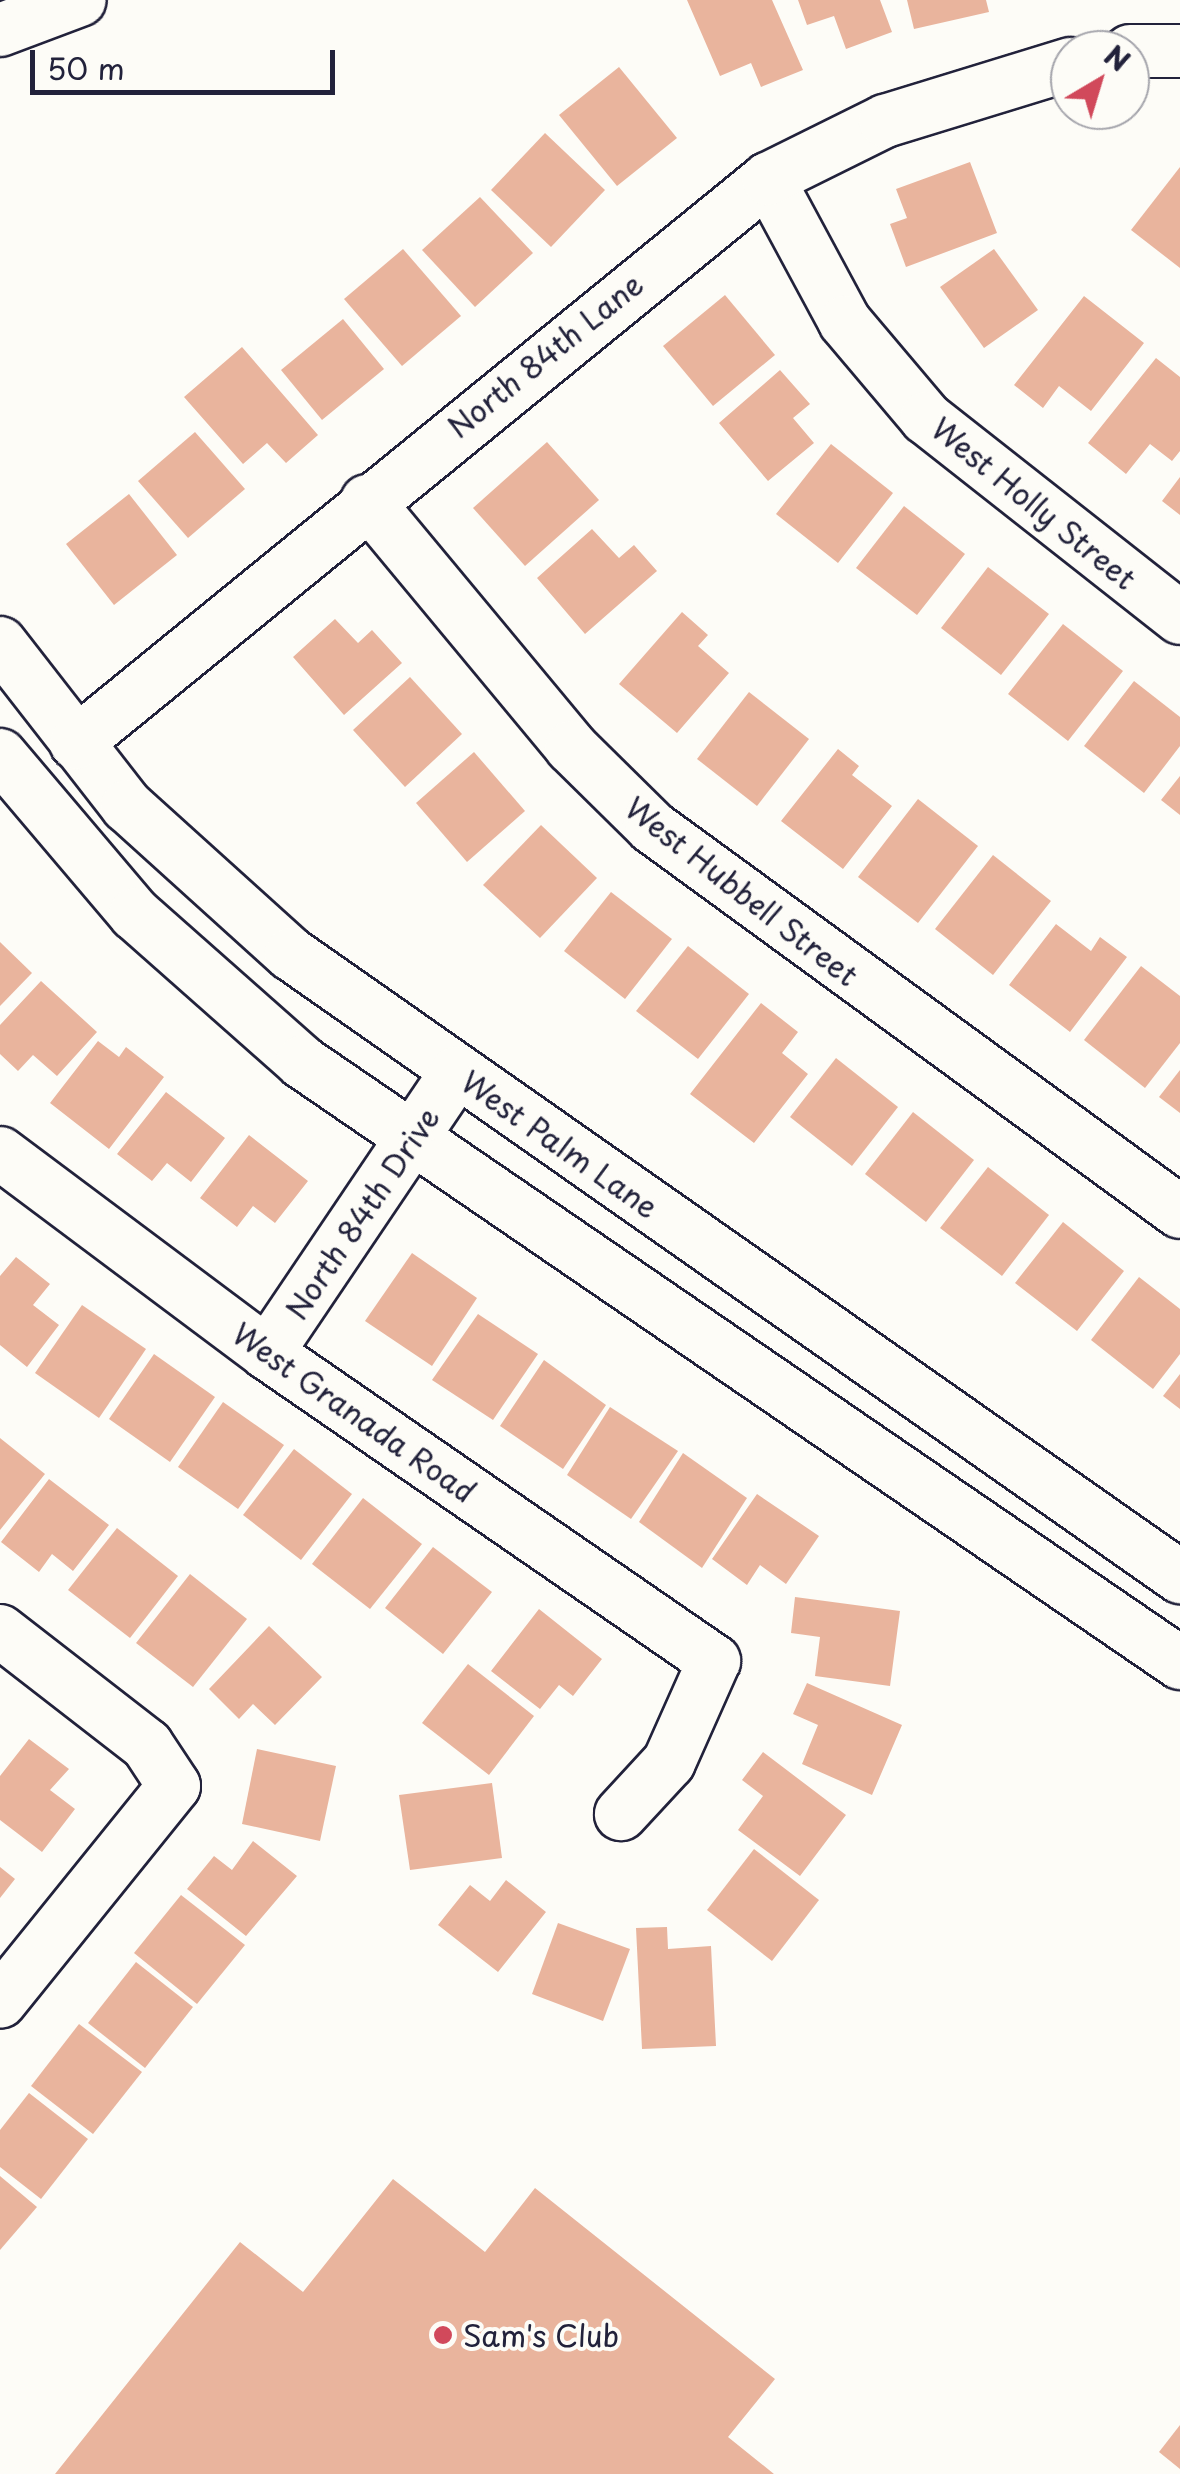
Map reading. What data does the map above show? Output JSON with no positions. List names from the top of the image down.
{
  "streets": {
    "street": [
      "North 84th Lane",
      "West Holly Street",
      "West Hubbell Street",
      "West Palm Lane",
      "North 84th Drive",
      "West Granada Road"
    ]
  },
  "crossings": [
    ["North 84th Lane", "West Holly Street"],
    ["North 84th Lane", "West Hubbell Street"],
    ["North 84th Lane", "West Palm Lane"],
    ["West Palm Lane", "North 84th Drive"],
    ["North 84th Drive", "West Granada Road"]
  ],
  "places": ["Sam's Club"],
  "scale_bar": "50 m",
  "north": "top right"
}
